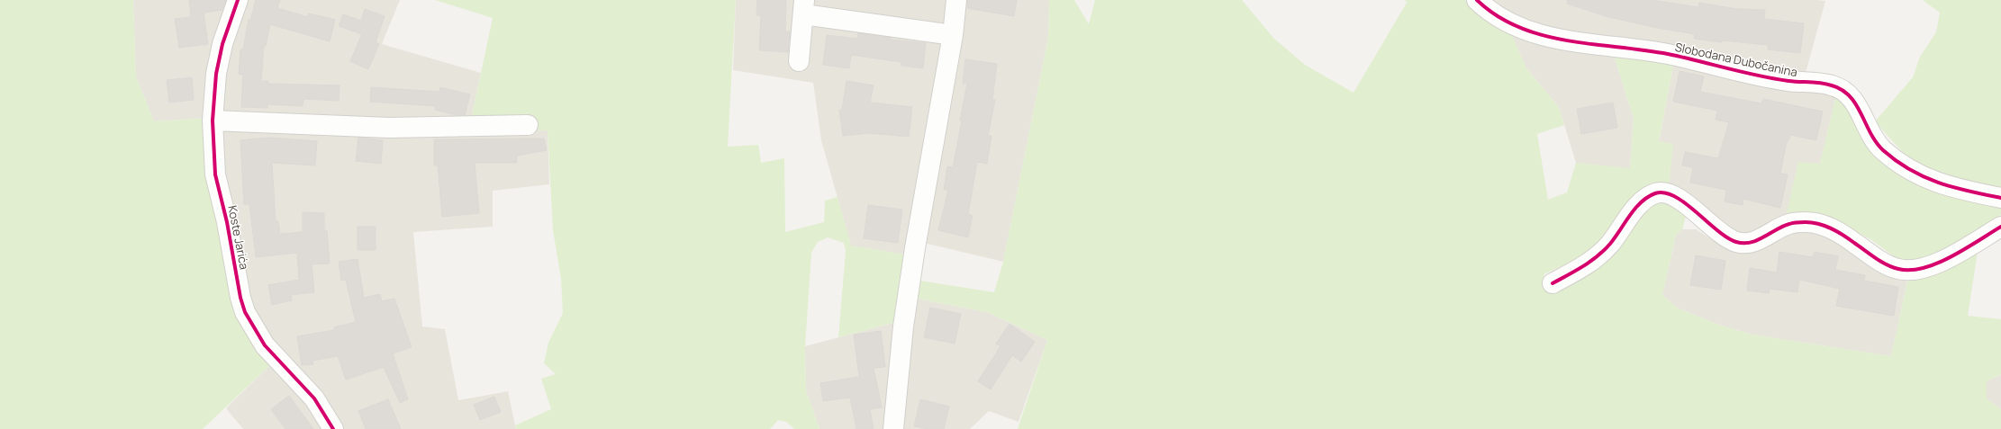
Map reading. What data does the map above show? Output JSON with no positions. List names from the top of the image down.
{
  "streets": {
    "street": ["Slobodana Dubočanina", "Koste Jarića"]
  }
}
